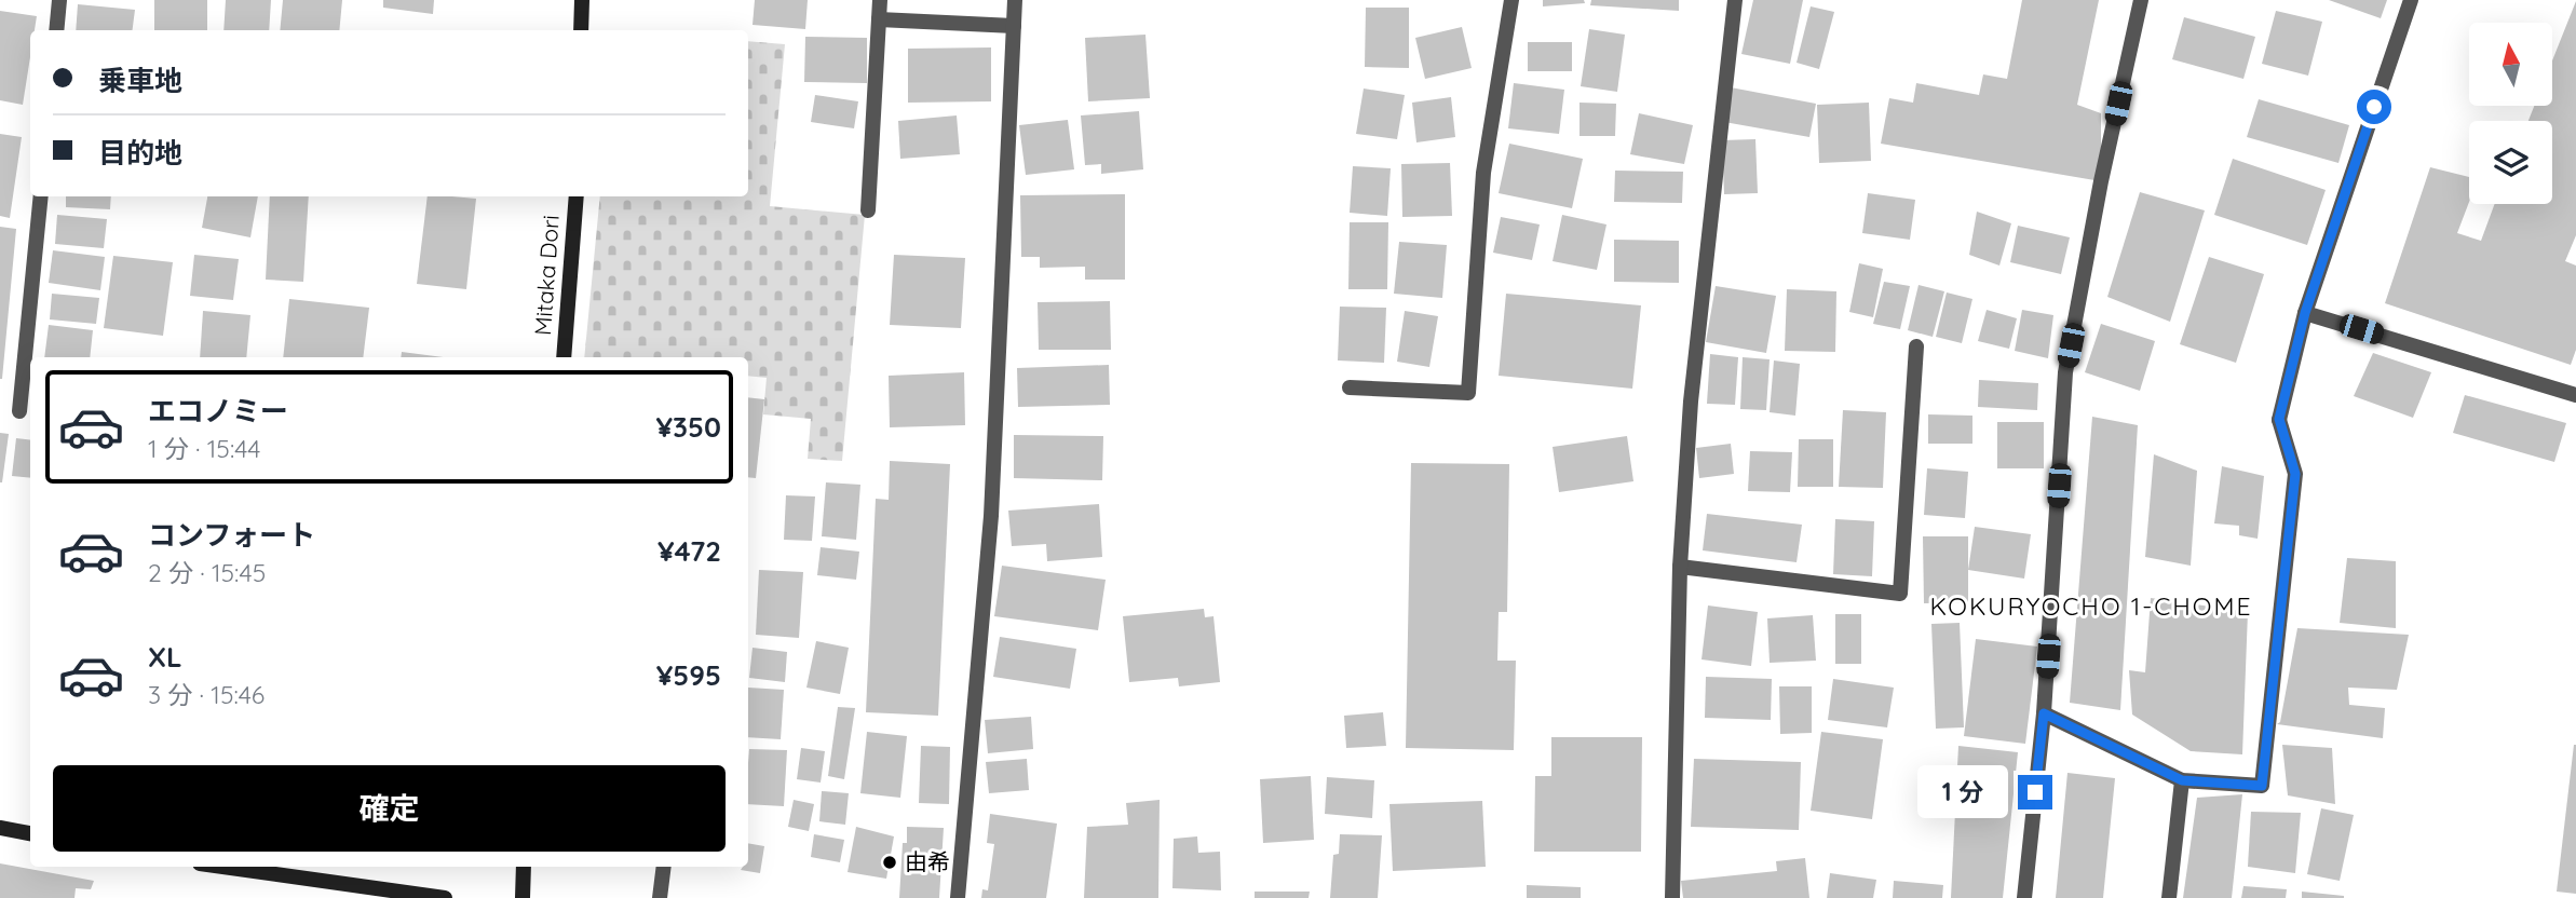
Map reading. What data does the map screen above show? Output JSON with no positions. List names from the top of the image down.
{
  "streets": {
    "main road": ["Mitaka Dori"]
  },
  "districts": ["KOKURYOCHO 1-CHOME"],
  "places": ["由希"],
  "north": "top",
  "page": {
    "banner": ["乗車地", "目的地"],
    "list": [
      {
        "name": "エコノミー",
        "note": "1 分 · 15:44",
        "value": "¥350"
      },
      {
        "name": "コンフォート",
        "note": "2 分 · 15:45",
        "value": "¥472"
      },
      {
        "name": "XL",
        "note": "3 分 · 15:46",
        "value": "¥595"
      }
    ],
    "buttons": "確定",
    "bubble": "1 分"
  }
}
